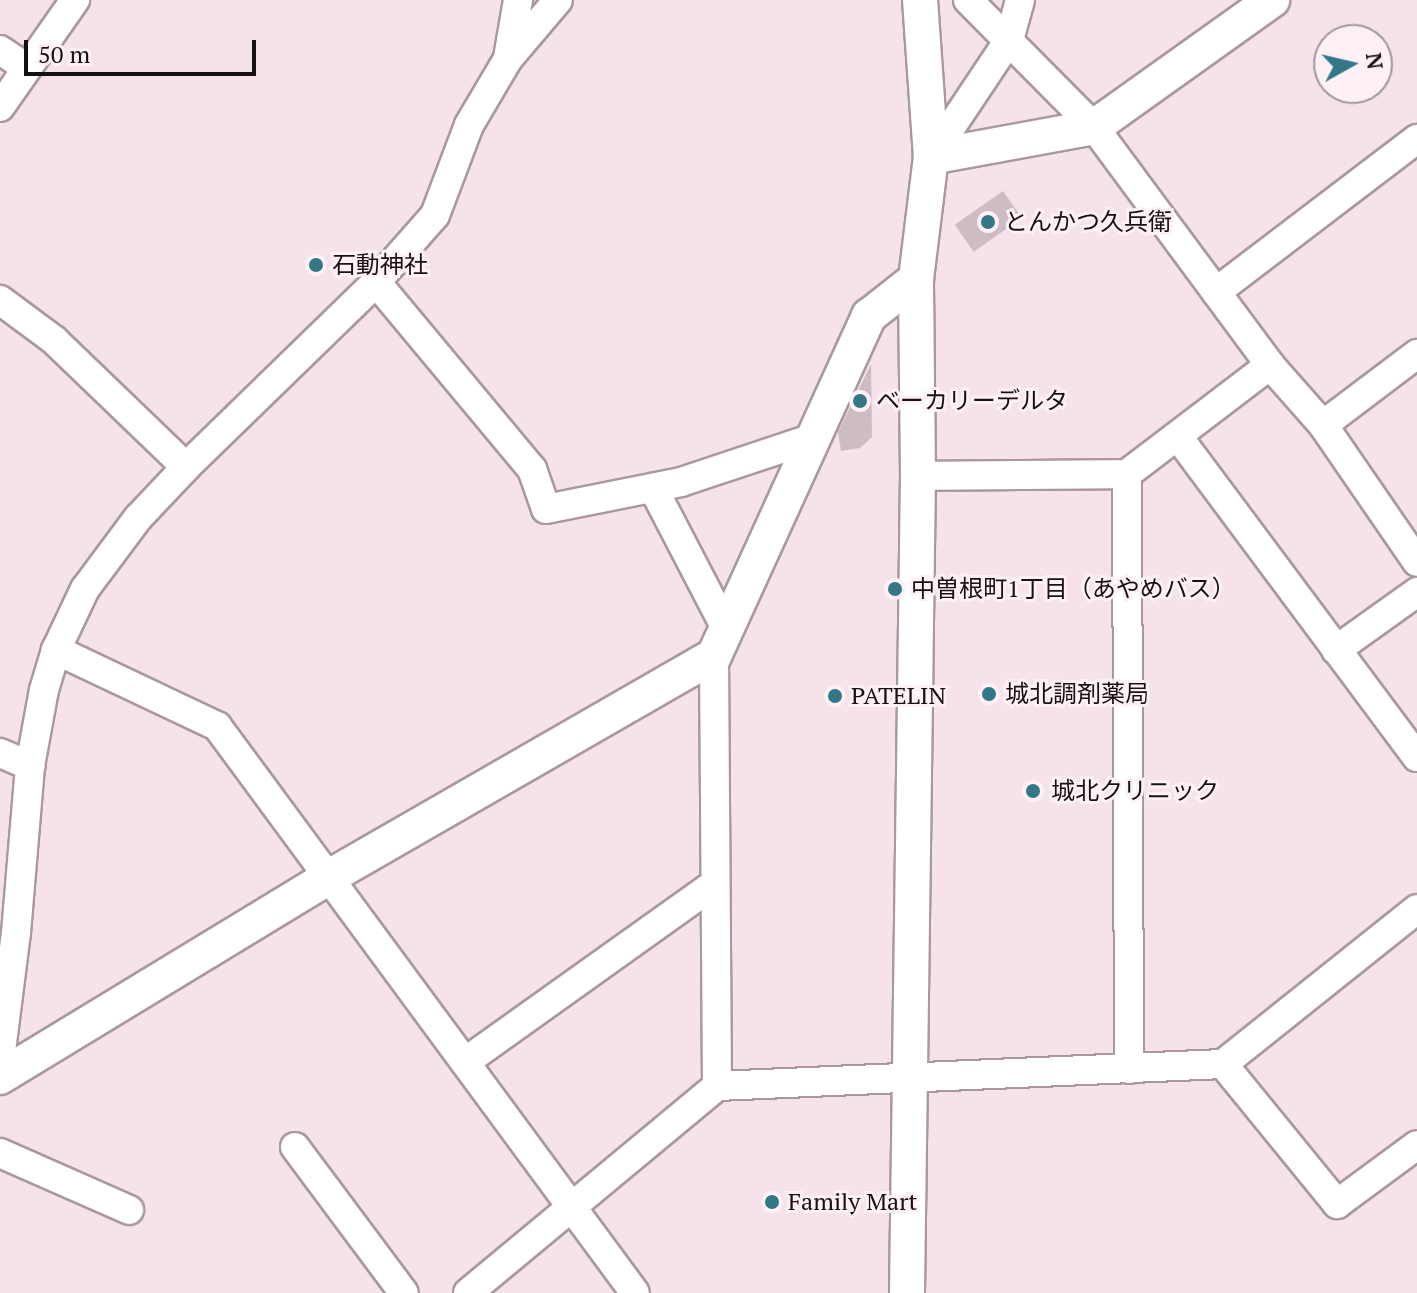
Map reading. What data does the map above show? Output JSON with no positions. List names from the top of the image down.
{
  "places": [
    "とんかつ久兵衛",
    "石動神社",
    "ベーカリーデルタ",
    "中曽根町1丁目（あやめバス）",
    "城北調剤薬局",
    "PATELIN",
    "城北クリニック",
    "Family Mart"
  ],
  "scale_bar": "50 m",
  "north": "right"
}
